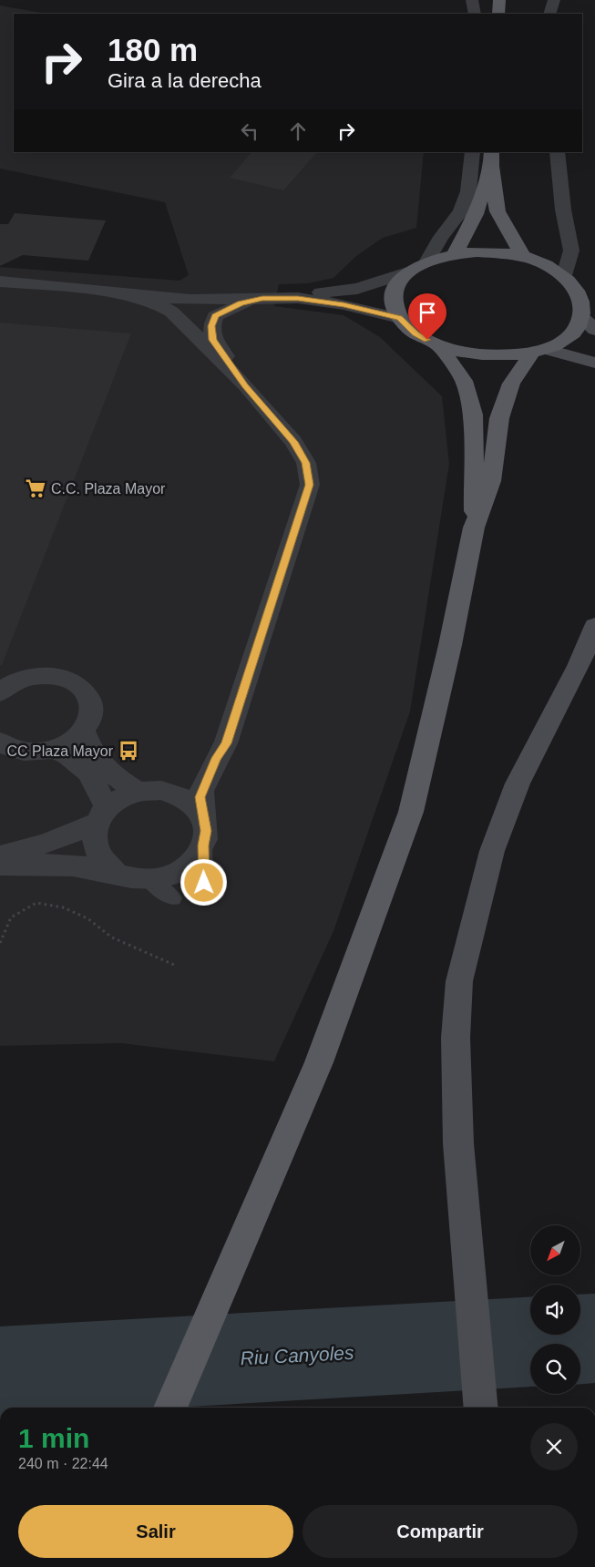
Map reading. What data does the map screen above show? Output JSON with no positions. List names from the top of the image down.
{
  "water": ["Riu Canyoles"],
  "places": {
    "supermarket": ["C.C. Plaza Mayor"],
    "bus stop": ["CC Plaza Mayor"]
  },
  "north": "bottom left",
  "page": {
    "turn": ["180 m", "Gira a la derecha"],
    "heading": ["1 min", "240 m · 22:44"],
    "buttons": ["Salir", "Compartir"]
  }
}
